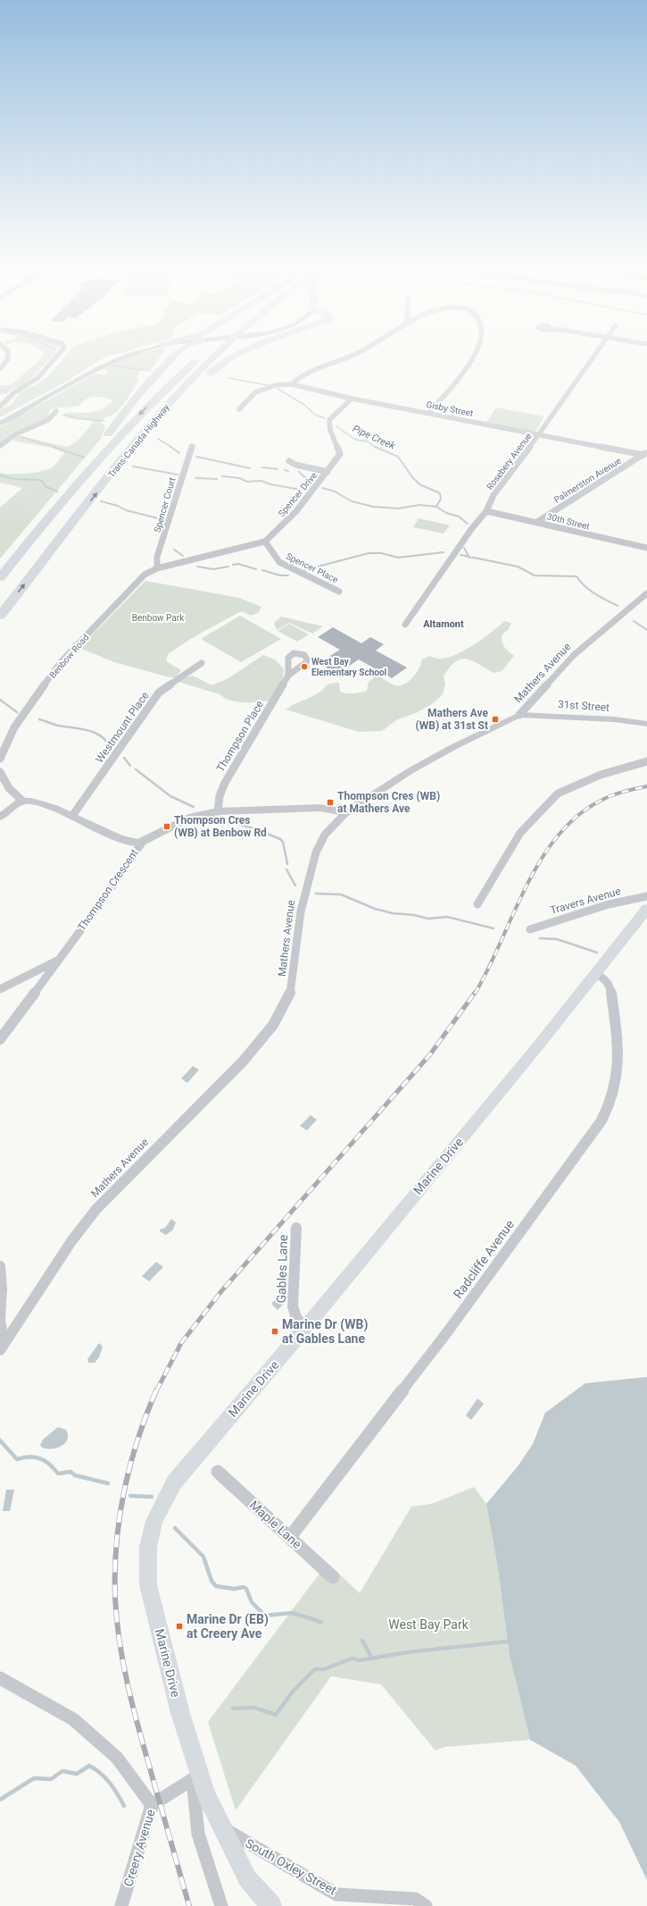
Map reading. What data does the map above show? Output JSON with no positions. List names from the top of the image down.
{
  "streets": {
    "highway": ["Trans-Canada Highway"],
    "main road": ["Marine Drive"],
    "street": [
      "Gisby Street",
      "Rosebery Avenue",
      "Palmerston Avenue",
      "Spencer Drive",
      "Spencer Court",
      "30th Street",
      "Spencer Place",
      "Benbow Road",
      "Mathers Avenue",
      "31st Street",
      "Westmount Place",
      "Thompson Place",
      "Thompson Crescent",
      "Travers Avenue",
      "Radcliffe Avenue",
      "Gables Lane",
      "Maple Lane",
      "Creery Avenue",
      "South Oxley Street"
    ]
  },
  "crossings": [
    ["Gisby Street", "Rosebery Avenue"],
    ["Gisby Street", "Palmerston Avenue"],
    ["Gisby Street", "Spencer Drive"],
    ["Rosebery Avenue", "30th Street"],
    ["Palmerston Avenue", "30th Street"],
    ["Spencer Drive", "Spencer Place"],
    ["Spencer Court", "Benbow Road"],
    ["Mathers Avenue", "31st Street"],
    ["Mathers Avenue", "Thompson Crescent"],
    ["Thompson Place", "Thompson Crescent"],
    ["Marine Drive", "Radcliffe Avenue"],
    ["Marine Drive", "Gables Lane"],
    ["Marine Drive", "Creery Avenue"],
    ["Marine Drive", "South Oxley Street"],
    ["Radcliffe Avenue", "Maple Lane"]
  ],
  "districts": ["Altamont"],
  "water": ["Pipe Creek"],
  "parks": ["Benbow Park", "West Bay Park"],
  "places": {
    "other": ["West Bay Elementary School"],
    "transit": [
      "Mathers Ave (WB) at 31st St",
      "Thompson Cres (WB) at Mathers Ave",
      "Thompson Cres (WB) at Benbow Rd",
      "Marine Dr (WB) at Gables Lane",
      "Marine Dr (EB) at Creery Ave"
    ]
  }
}
